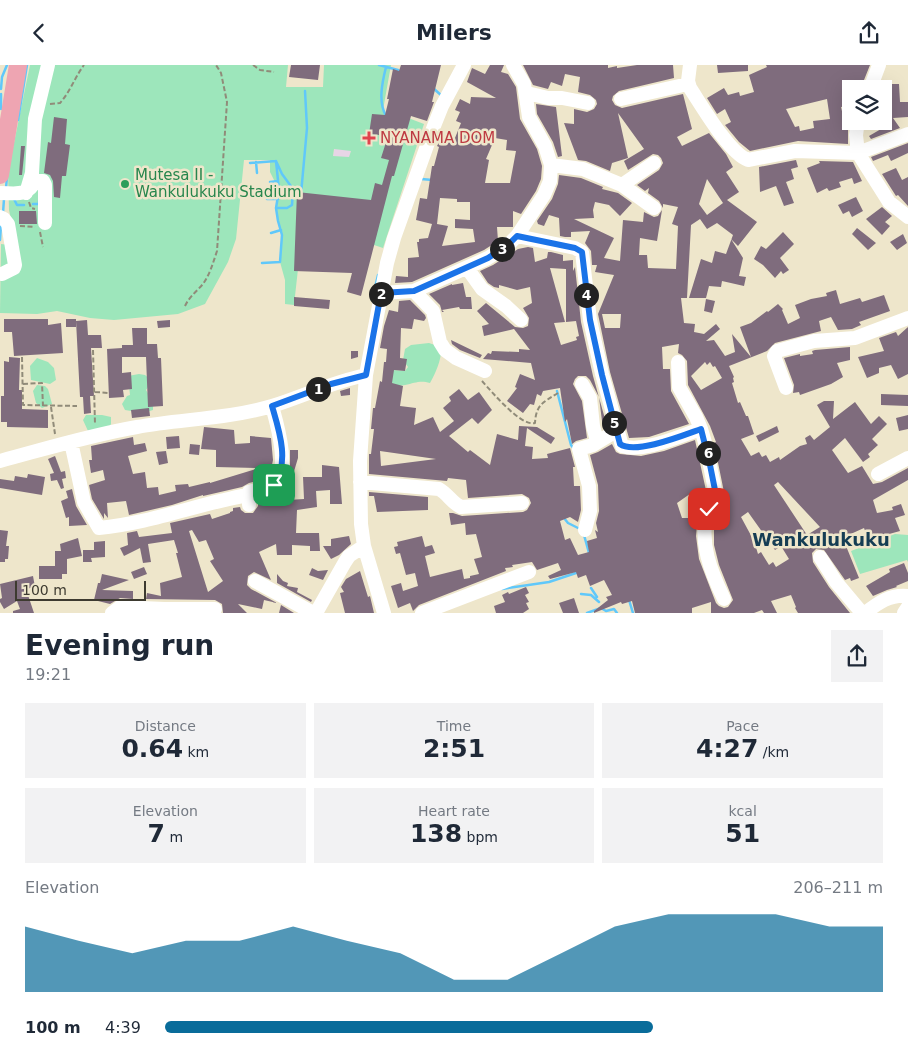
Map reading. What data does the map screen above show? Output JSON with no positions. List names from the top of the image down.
{
  "districts": ["Wankulukuku"],
  "places": {
    "health": ["NYANAMA DOM"],
    "other": ["Mutesa II - Wankulukuku Stadium"]
  },
  "scale_bar": "100 m",
  "page": {
    "header": "Milers",
    "pins": [
      "3",
      "2",
      "4",
      "1",
      "5",
      "6"
    ],
    "scale": "100 m",
    "heading": ["Evening run", "19:21"],
    "stats": [
      ["Distance", "0.64 km"],
      ["Time", "2:51"],
      ["Pace", "4:27 /km"],
      ["Elevation", "7 m"],
      ["Heart rate", "138 bpm"],
      ["kcal", "51"]
    ],
    "chart": ["Elevation", "206–211 m"],
    "list": [
      {
        "name": "100 m",
        "note": "4:39"
      }
    ]
  }
}
